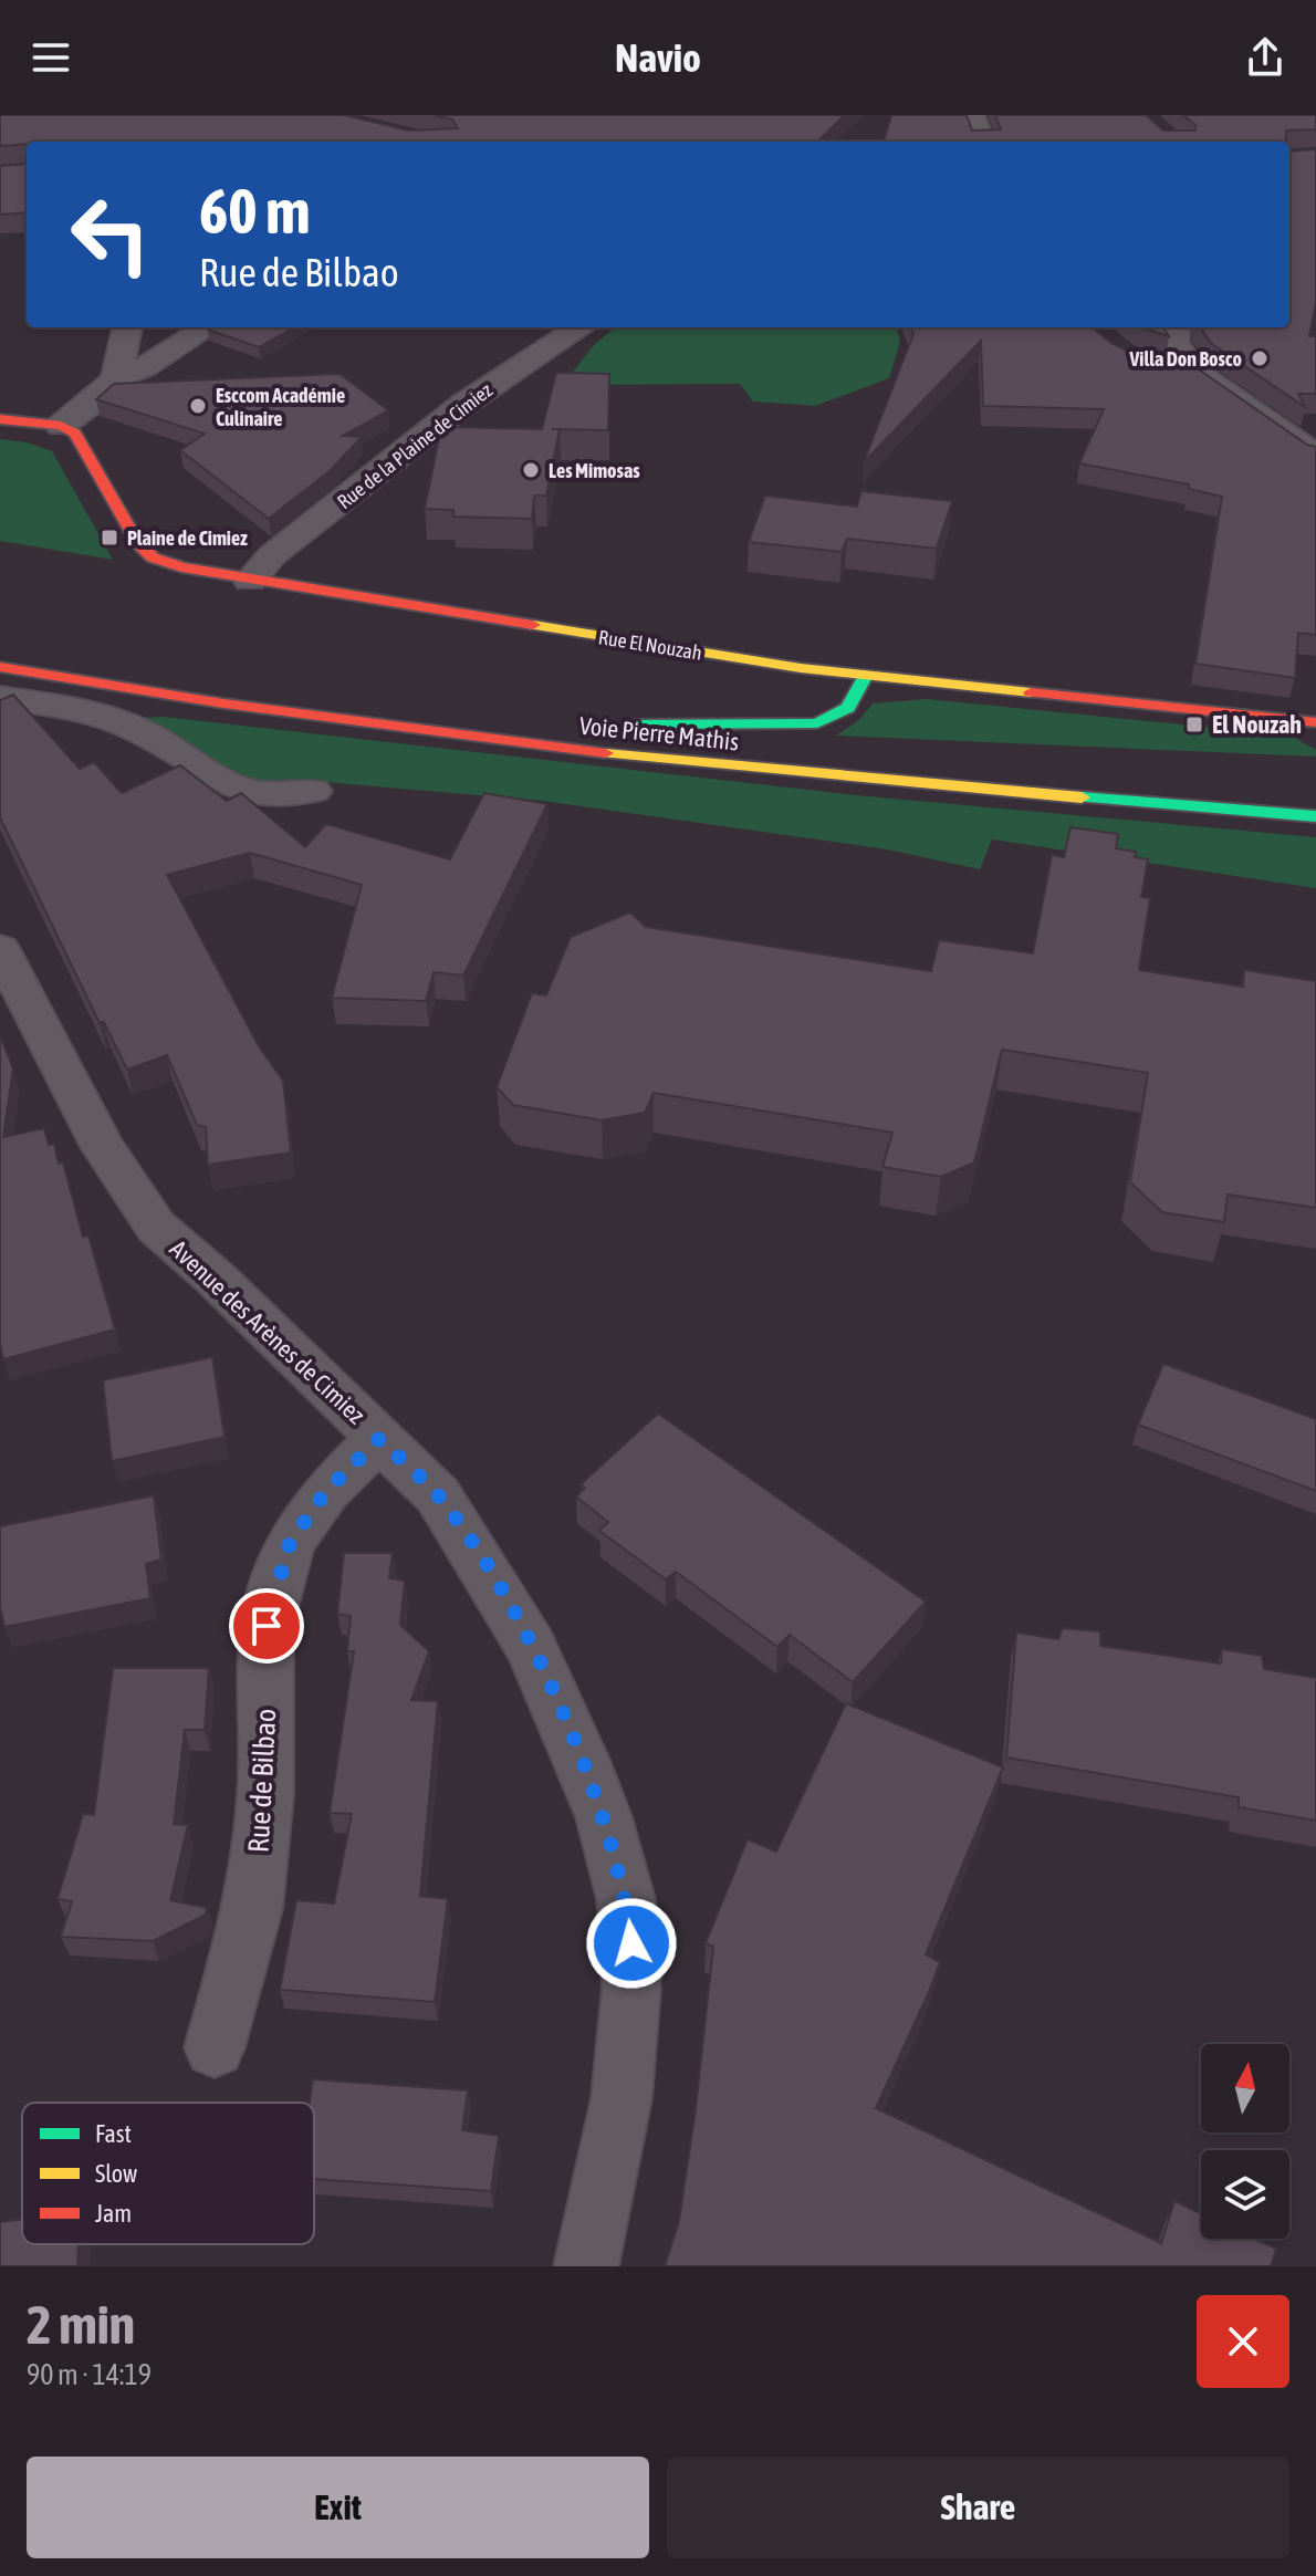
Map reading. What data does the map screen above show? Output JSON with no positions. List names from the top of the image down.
{
  "streets": {
    "main road": ["Rue El Nouzah", "Voie Pierre Mathis"],
    "street": ["Rue de la Plaine de Cimiez", "Avenue des Arènes de Cimiez", "Rue de Bilbao"]
  },
  "crossings": [
    ["Rue de la Plaine de Cimiez", "Rue El Nouzah"],
    ["Rue El Nouzah", "Voie Pierre Mathis"],
    ["Avenue des Arènes de Cimiez", "Rue de Bilbao"]
  ],
  "places": {
    "other": ["Villa Don Bosco", "Esccom Académie Culinaire", "Les Mimosas"],
    "transit": ["Plaine de Cimiez", "El Nouzah"]
  },
  "legend": ["Fast", "Slow", "Jam"],
  "north": "top",
  "page": {
    "header": "Navio",
    "turn": ["60 m", "Rue de Bilbao"],
    "heading": ["2 min", "90 m · 14:19"],
    "buttons": ["Exit", "Share"]
  }
}
